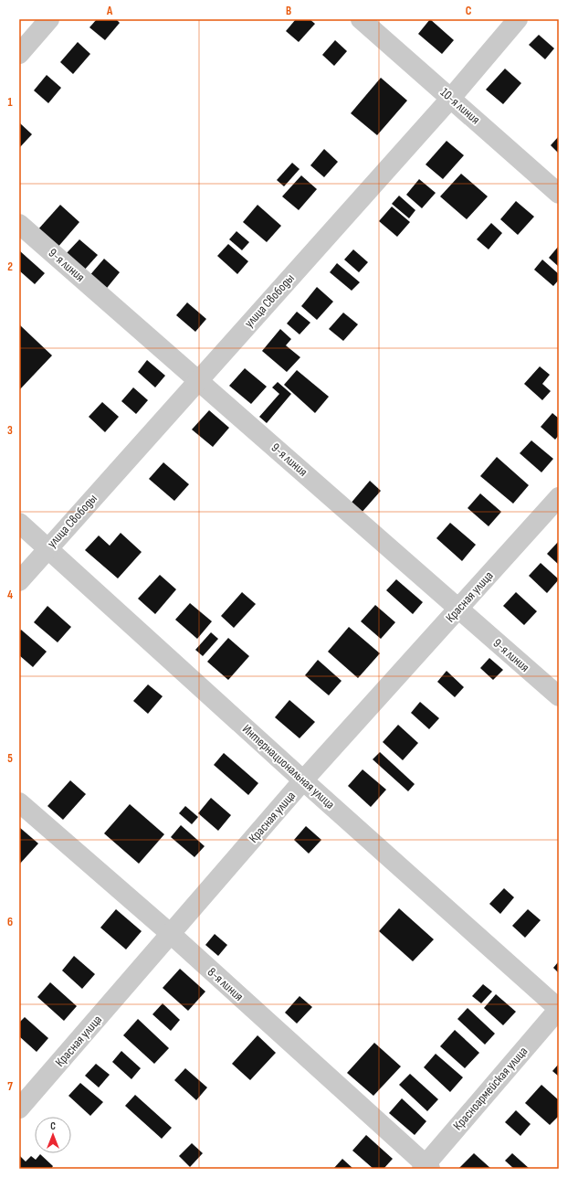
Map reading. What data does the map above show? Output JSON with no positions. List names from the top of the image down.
{
  "streets": {
    "street": [
      "10-я линия",
      "9-я линия",
      "улица Свободы",
      "Красная улица",
      "Интернациональная улица",
      "8-я линия",
      "Красноармейская улица"
    ]
  },
  "crossings": [
    ["10-я линия", "улица Свободы"],
    ["9-я линия", "улица Свободы"],
    ["9-я линия", "Красная улица"],
    ["улица Свободы", "Интернациональная улица"],
    ["Красная улица", "Интернациональная улица"],
    ["Красная улица", "8-я линия"],
    ["Интернациональная улица", "Красноармейская улица"],
    ["8-я линия", "Красноармейская улица"]
  ],
  "north": "top",
  "grid": {
    "columns": ["A", "B", "C"],
    "rows": [
      "1",
      "2",
      "3",
      "4",
      "5",
      "6",
      "7"
    ]
  }
}
